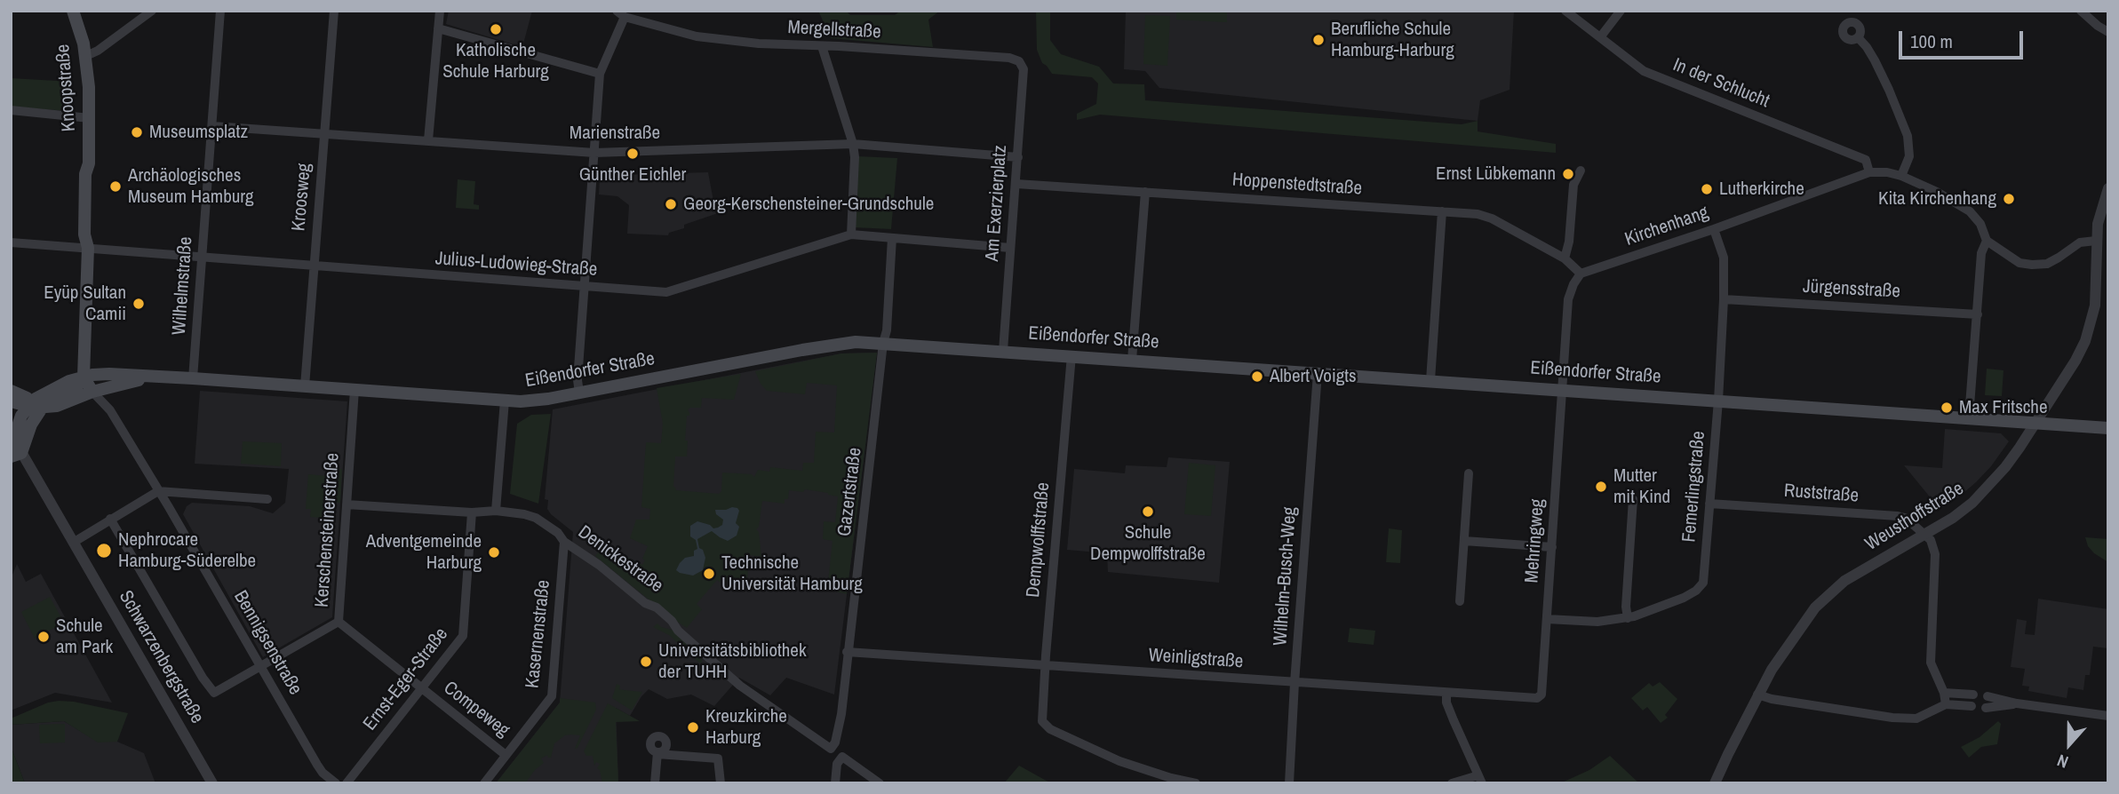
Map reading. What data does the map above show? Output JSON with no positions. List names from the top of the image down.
{
  "streets": {
    "main road": ["Knoopstraße", "Eißendorfer Straße"],
    "street": [
      "Mergellstraße",
      "In der Schlucht",
      "Marienstraße",
      "Hoppenstedtstraße",
      "Kroosweg",
      "Am Exerzierplatz",
      "Kirchenhang",
      "Julius-Ludowieg-Straße",
      "Wilhelmstraße",
      "Jürgensstraße",
      "Femerlingstraße",
      "Gazertstraße",
      "Ruststraße",
      "Weusthoffstraße",
      "Kerschensteinerstraße",
      "Dempwolffstraße",
      "Mehringweg",
      "Denickestraße",
      "Wilhelm-Busch-Weg",
      "Kasernenstraße",
      "Bennigsenstraße",
      "Schwarzenbergstraße",
      "Weinligstraße",
      "Ernst-Eger-Straße",
      "Compeweg"
    ]
  },
  "crossings": [
    ["Mergellstraße", "Am Exerzierplatz"],
    ["In der Schlucht", "Kirchenhang"],
    ["Knoopstraße", "Julius-Ludowieg-Straße"],
    ["Knoopstraße", "Eißendorfer Straße"],
    ["Marienstraße", "Kroosweg"],
    ["Marienstraße", "Am Exerzierplatz"],
    ["Marienstraße", "Wilhelmstraße"],
    ["Hoppenstedtstraße", "Am Exerzierplatz"],
    ["Hoppenstedtstraße", "Kirchenhang"],
    ["Kroosweg", "Julius-Ludowieg-Straße"],
    ["Kroosweg", "Eißendorfer Straße"],
    ["Am Exerzierplatz", "Julius-Ludowieg-Straße"],
    ["Am Exerzierplatz", "Eißendorfer Straße"],
    ["Kirchenhang", "Femerlingstraße"],
    ["Kirchenhang", "Weusthoffstraße"],
    ["Julius-Ludowieg-Straße", "Wilhelmstraße"],
    ["Julius-Ludowieg-Straße", "Gazertstraße"],
    ["Wilhelmstraße", "Eißendorfer Straße"],
    ["Jürgensstraße", "Femerlingstraße"],
    ["Eißendorfer Straße", "Femerlingstraße"],
    ["Eißendorfer Straße", "Gazertstraße"],
    ["Eißendorfer Straße", "Weusthoffstraße"],
    ["Eißendorfer Straße", "Kerschensteinerstraße"],
    ["Eißendorfer Straße", "Dempwolffstraße"],
    ["Eißendorfer Straße", "Mehringweg"],
    ["Eißendorfer Straße", "Wilhelm-Busch-Weg"],
    ["Eißendorfer Straße", "Bennigsenstraße"],
    ["Femerlingstraße", "Ruststraße"],
    ["Femerlingstraße", "Mehringweg"],
    ["Gazertstraße", "Denickestraße"],
    ["Gazertstraße", "Weinligstraße"],
    ["Ruststraße", "Weusthoffstraße"],
    ["Kerschensteinerstraße", "Denickestraße"],
    ["Kerschensteinerstraße", "Bennigsenstraße"],
    ["Kerschensteinerstraße", "Compeweg"],
    ["Dempwolffstraße", "Weinligstraße"],
    ["Mehringweg", "Weinligstraße"],
    ["Denickestraße", "Kasernenstraße"],
    ["Denickestraße", "Ernst-Eger-Straße"],
    ["Wilhelm-Busch-Weg", "Weinligstraße"],
    ["Kasernenstraße", "Compeweg"],
    ["Ernst-Eger-Straße", "Compeweg"]
  ],
  "places": [
    "Katholische Schule Harburg",
    "Berufliche Schule Hamburg-Harburg",
    "Museumsplatz",
    "Günther Eichler",
    "Ernst Lübkemann",
    "Archäologisches Museum Hamburg",
    "Lutherkirche",
    "Kita Kirchenhang",
    "Georg-Kerschensteiner-Grundschule",
    "Eyüp Sultan Camii",
    "Albert Voigts",
    "Max Fritsche",
    "Mutter mit Kind",
    "Schule Dempwolffstraße",
    "Nephrocare Hamburg-Süderelbe",
    "Adventgemeinde Harburg",
    "Technische Universität Hamburg",
    "Schule am Park",
    "Universitätsbibliothek der TUHH",
    "Kreuzkirche Harburg"
  ],
  "scale_bar": "100 m",
  "north": "bottom"
}
